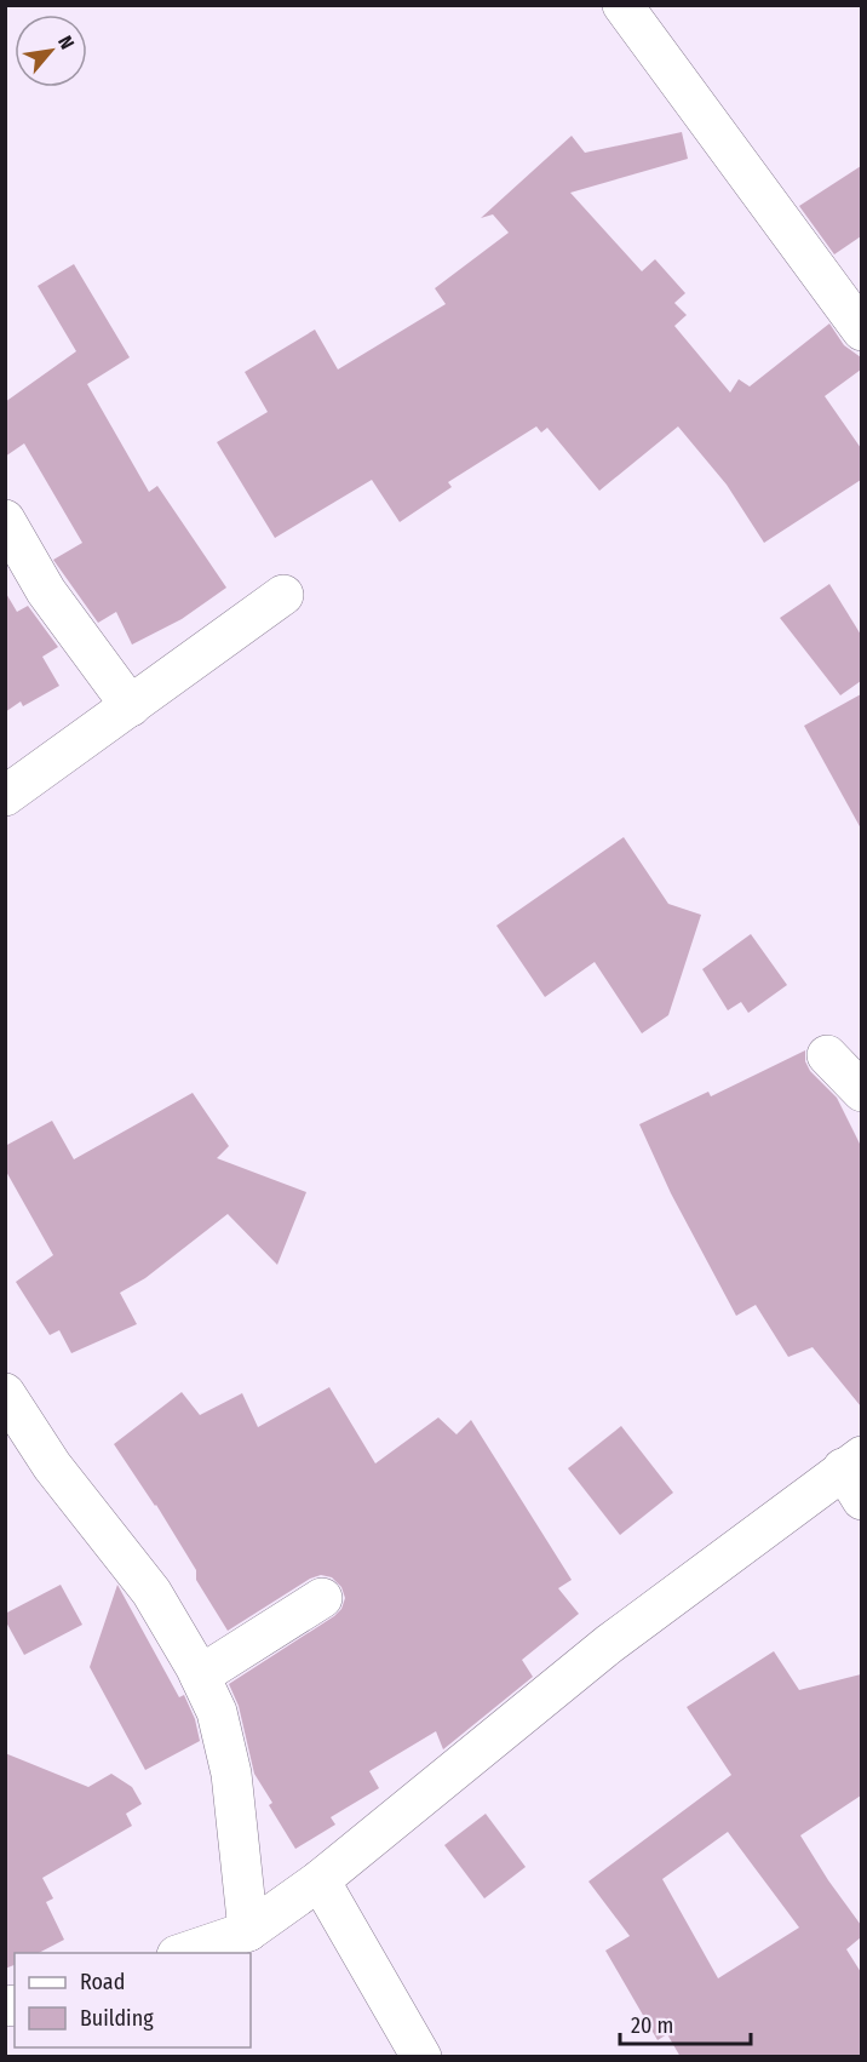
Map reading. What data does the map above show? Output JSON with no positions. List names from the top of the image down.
{
  "legend": ["Road", "Building"],
  "scale_bar": "20 m",
  "north": "top right"
}
